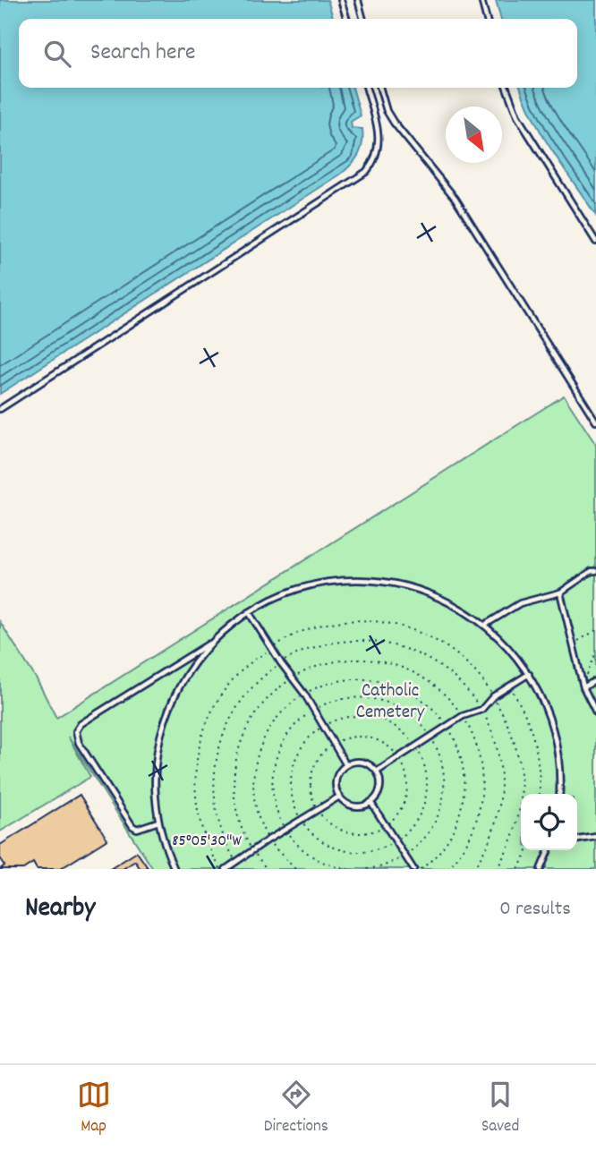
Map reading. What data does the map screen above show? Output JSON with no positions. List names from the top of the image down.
{
  "parks": ["Catholic Cemetery"],
  "north": "bottom right",
  "page": {
    "search": "Search here",
    "heading": ["Nearby", "0 results"],
    "nav": ["Map", "Directions", "Saved"]
  },
  "coordinates": ["85°05'30\"W"]
}
